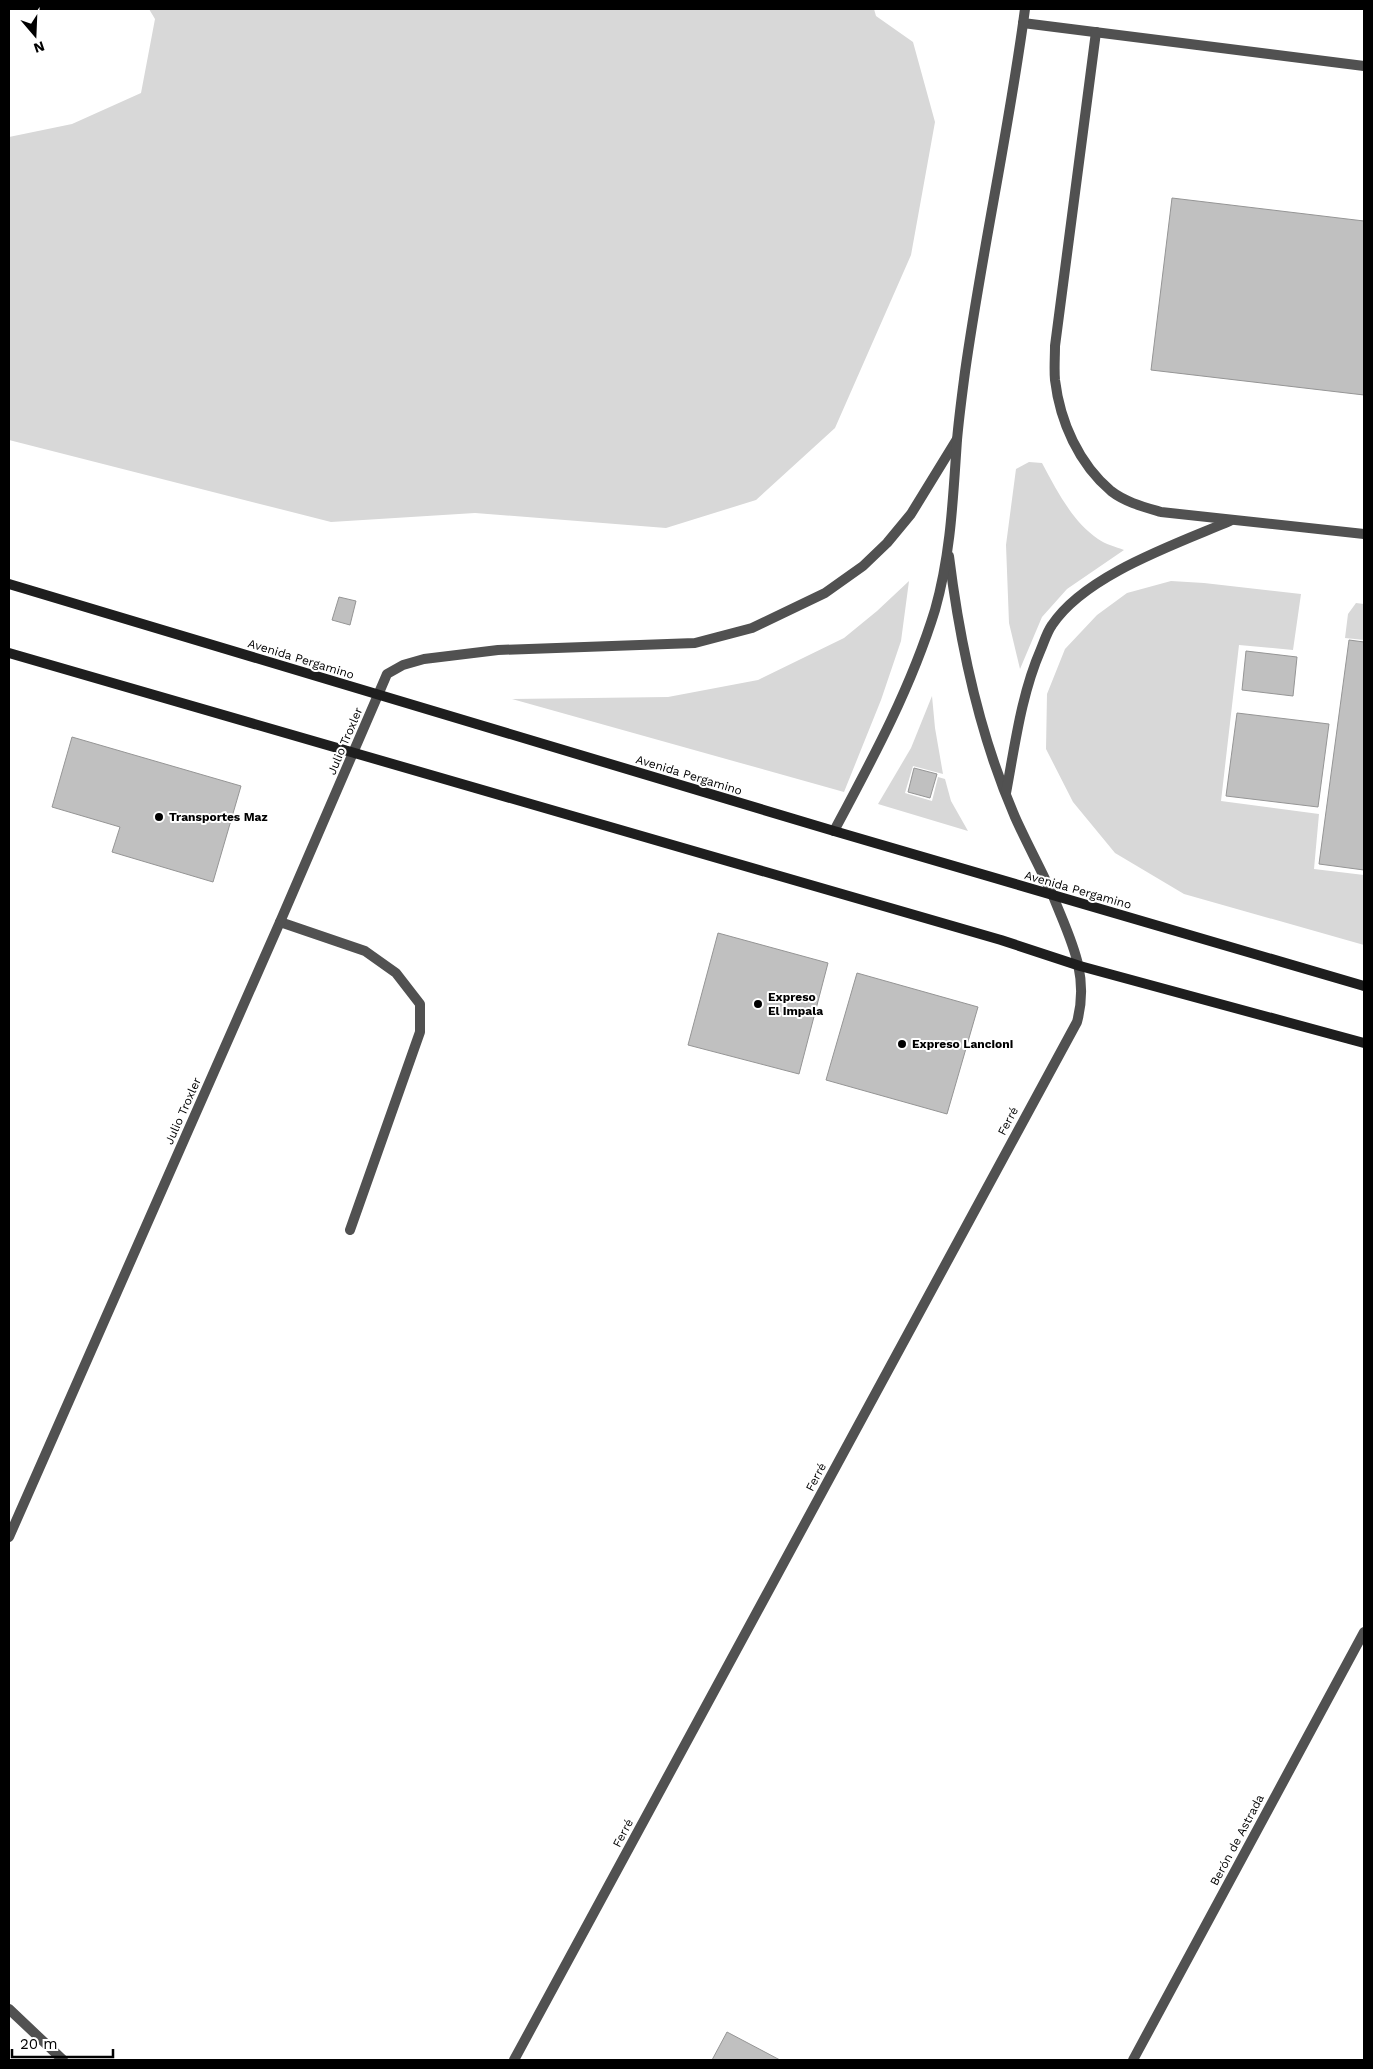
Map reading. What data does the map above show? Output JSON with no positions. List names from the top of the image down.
{
  "streets": {
    "main road": ["Avenida Pergamino"],
    "street": ["Julio Troxler", "Ferré", "Berón de Astrada"]
  },
  "crossings": [
    ["Avenida Pergamino", "Julio Troxler"],
    ["Avenida Pergamino", "Ferré"]
  ],
  "places": ["Transportes Maz", "Expreso El Impala", "Expreso Lancioni"],
  "scale_bar": "20 m",
  "north": "bottom"
}
